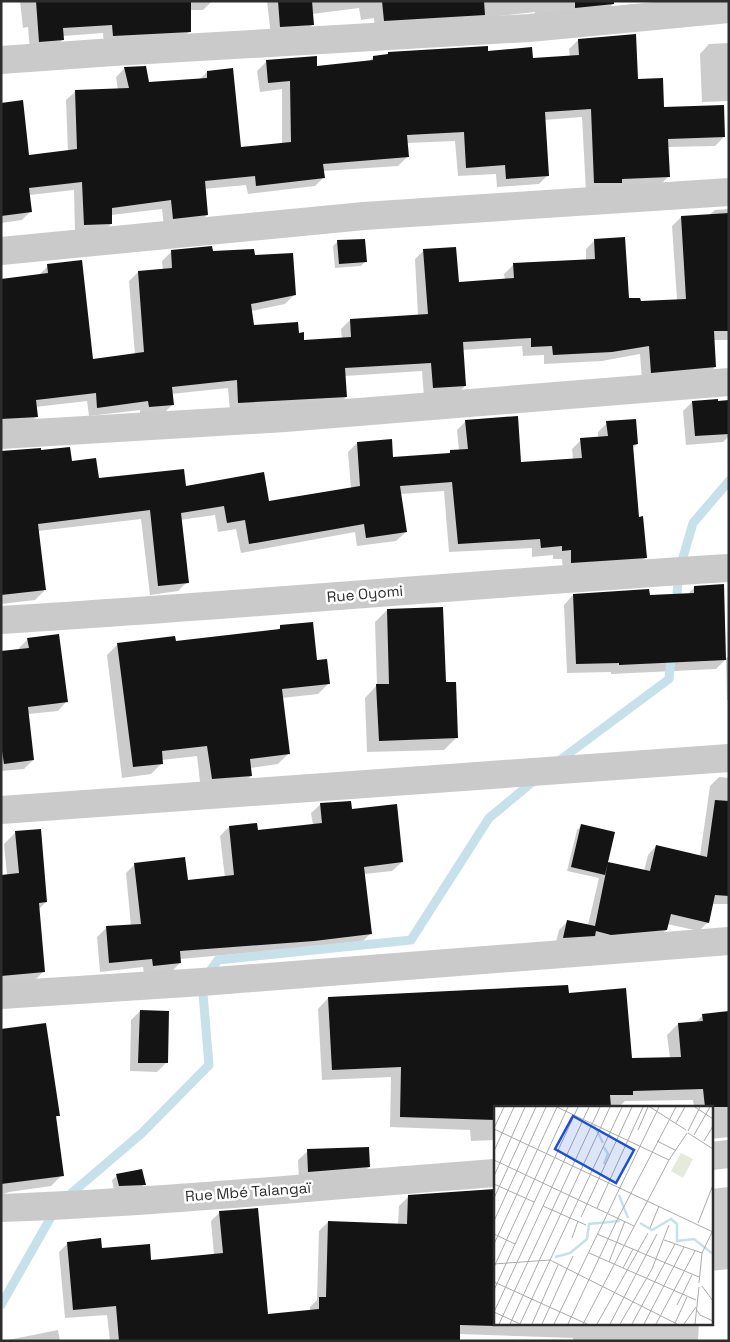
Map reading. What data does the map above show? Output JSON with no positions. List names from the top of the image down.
{
  "streets": {
    "street": ["Rue Oyomi", "Rue Mbé Talangaï"]
  }
}
